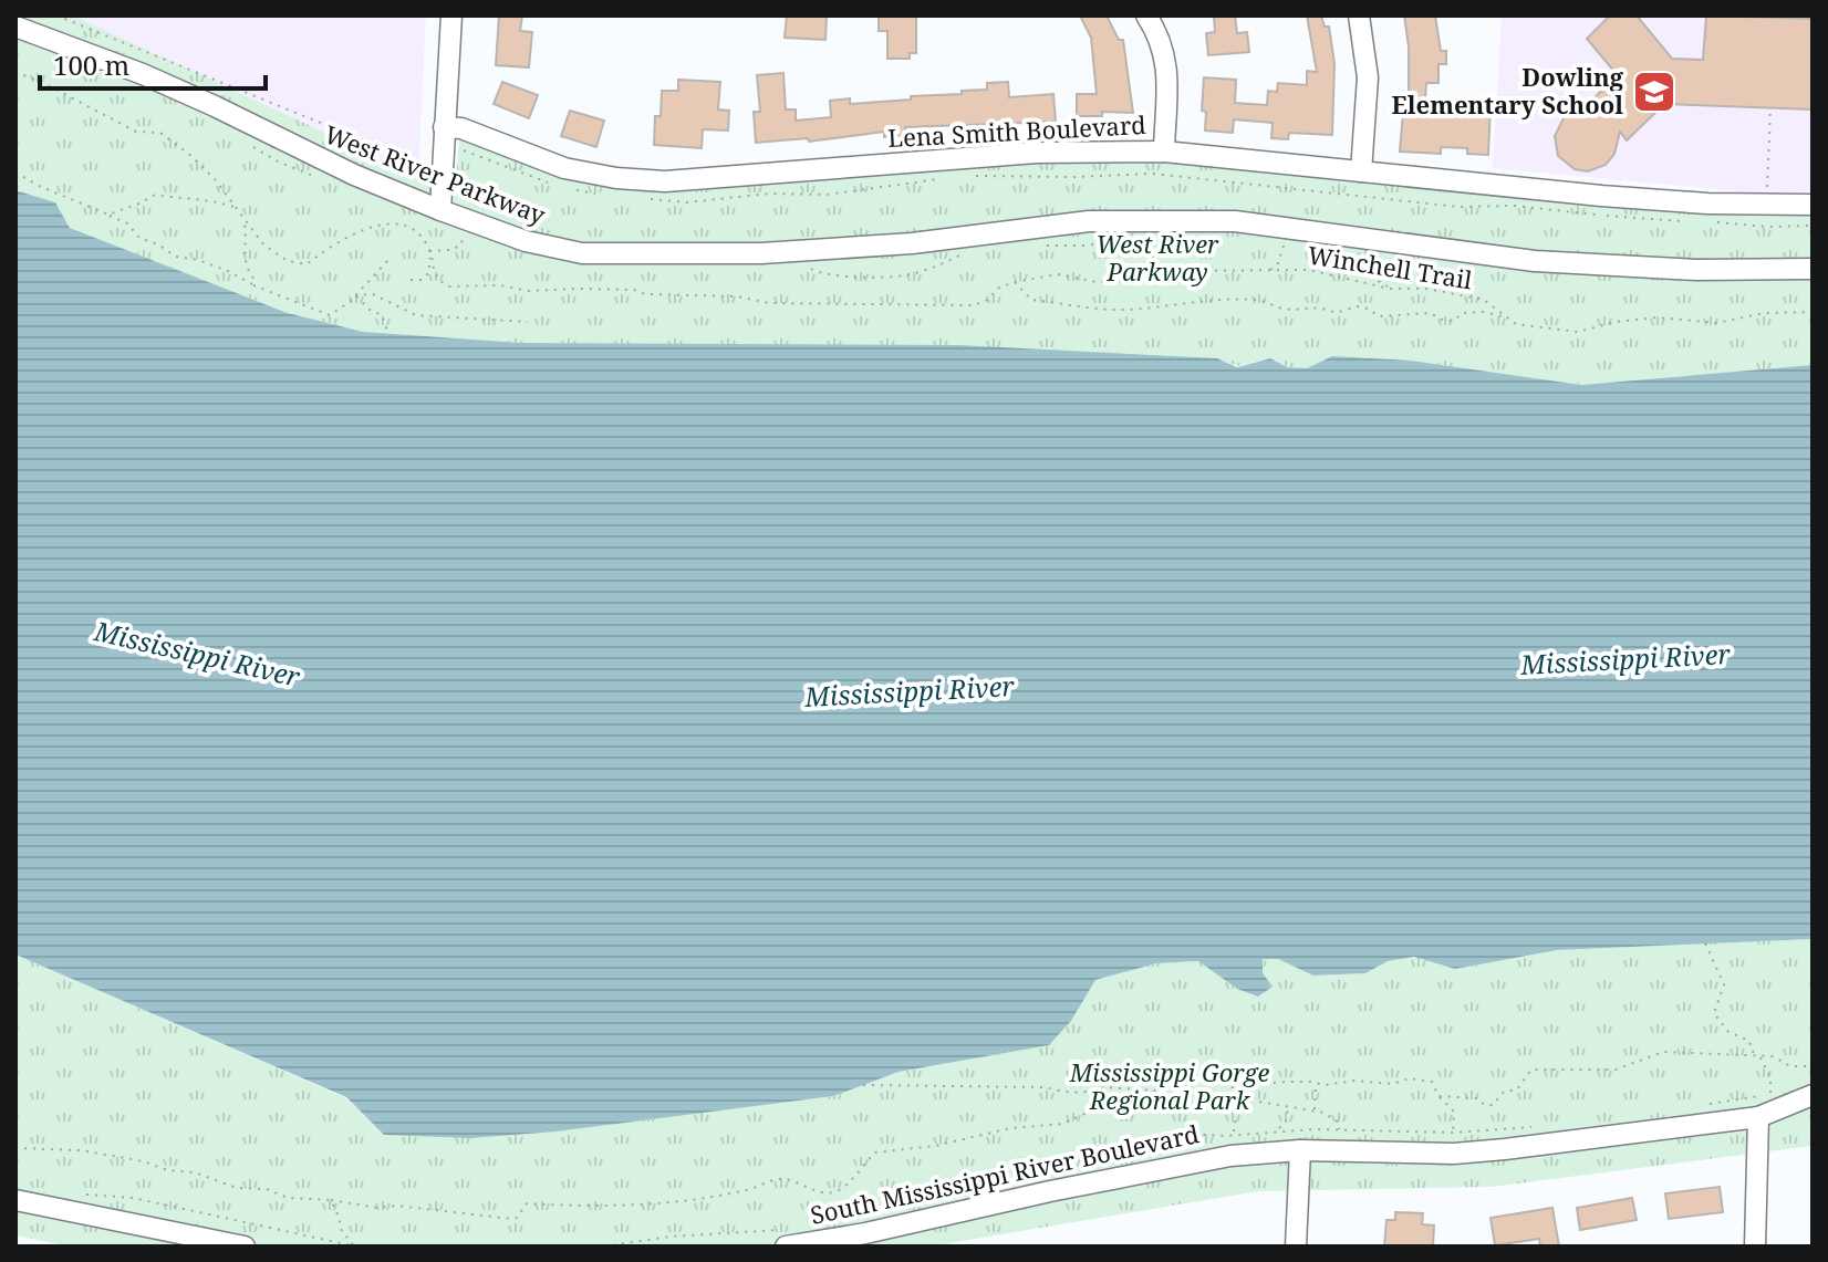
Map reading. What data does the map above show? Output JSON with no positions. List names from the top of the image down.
{
  "streets": {
    "street": ["Lena Smith Boulevard", "West River Parkway", "South Mississippi River Boulevard"],
    "path": ["Winchell Trail"]
  },
  "water": ["Mississippi River"],
  "parks": ["West River Parkway", "Mississippi Gorge Regional Park"],
  "places": {
    "school or university": ["Dowling Elementary School"]
  },
  "scale_bar": "100 m"
}
